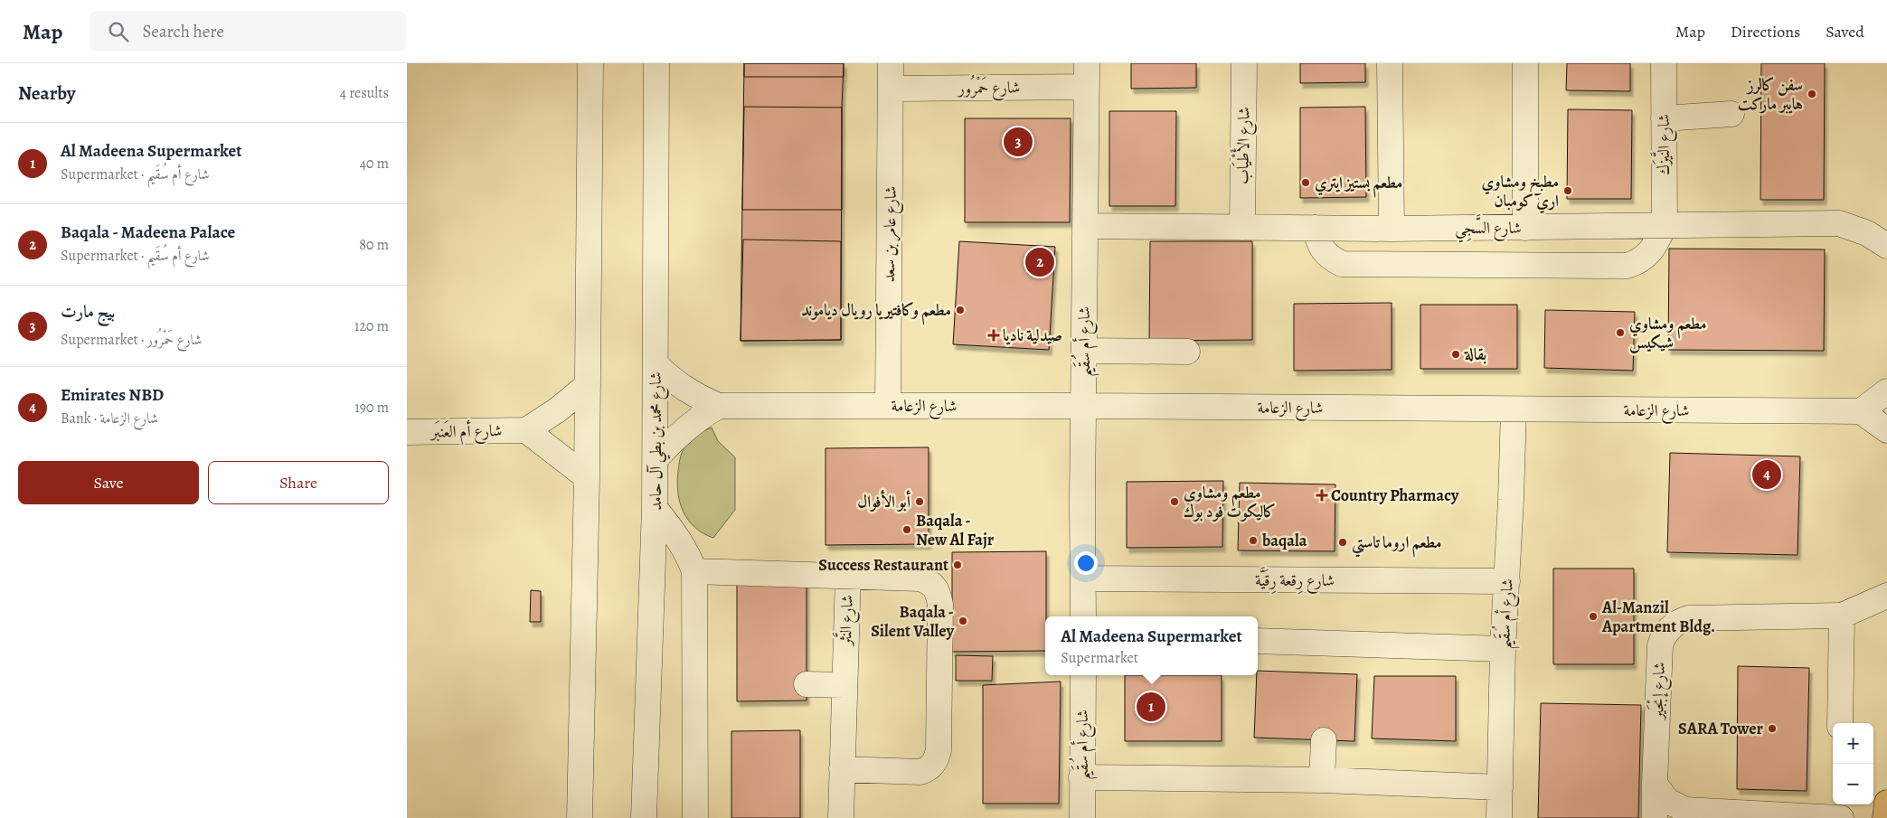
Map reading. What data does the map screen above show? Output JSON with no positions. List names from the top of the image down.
{
  "streets": {
    "street": [
      "شارع حَمْرُور",
      "شارع النَّيزَك",
      "شارع الأَطْيَاب",
      "شارع السَّجِي",
      "شارع عامر بن سعد",
      "شارع أم سُقَيم",
      "شارع الزعامة",
      "شارع أم العَنبَر",
      "شارع محمد بن بطي آل حامد",
      "شارع رِقعة رِقَيَّة",
      "شارع النَّثر",
      "شارع إبْجَير"
    ]
  },
  "crossings": [
    ["شارع حَمْرُور", "شارع عامر بن سعد"],
    ["شارع حَمْرُور", "شارع أم سُقَيم"],
    ["شارع النَّيزَك", "شارع السَّجِي"],
    ["شارع الأَطْيَاب", "شارع السَّجِي"],
    ["شارع السَّجِي", "شارع أم سُقَيم"],
    ["شارع عامر بن سعد", "شارع الزعامة"],
    ["شارع أم سُقَيم", "شارع الزعامة"],
    ["شارع أم سُقَيم", "شارع رِقعة رِقَيَّة"],
    ["شارع الزعامة", "شارع محمد بن بطي آل حامد"]
  ],
  "places": {
    "other": [
      "سفن كالرز هايبر ماركت",
      "مطعم بستيز ايتري",
      "مطبخ ومشاوي اري كومبان",
      "مطعم وكافتيريا رويال دياموند",
      "مطعم ومشاوي شيكيس",
      "بقالة",
      "أبو الأفوال",
      "مطعم ومشاوي كاليكوت فود بوك",
      "Baqala - New Al Fajr",
      "baqala",
      "مطعم اروما تاستي",
      "Success Restaurant",
      "Al-Manzil Apartment Bldg.",
      "Baqala - Silent Valley",
      "SARA Tower"
    ],
    "health": ["صيدلية ناديا", "Country Pharmacy"]
  },
  "page": {
    "header": "Map",
    "search": "Search here",
    "nav": ["Map", "Directions", "Saved"],
    "heading": ["Nearby", "4 results"],
    "list": [
      {
        "mark": "1",
        "name": "Al Madeena Supermarket",
        "note": "Supermarket · شارع أم سُقَيم",
        "value": "40 m"
      },
      {
        "mark": "2",
        "name": "Baqala - Madeena Palace",
        "note": "Supermarket · شارع أم سُقَيم",
        "value": "80 m"
      },
      {
        "mark": "3",
        "name": "بيج مارت",
        "note": "Supermarket · شارع حَمْرُور",
        "value": "120 m"
      },
      {
        "mark": "4",
        "name": "Emirates NBD",
        "note": "Bank · شارع الزعامة",
        "value": "190 m"
      }
    ],
    "pins": [
      "3",
      "2",
      "4",
      "1"
    ],
    "buttons": ["Save", "Share"],
    "popup": ["Al Madeena Supermarket", "Supermarket"],
    "map_buttons": ["+", "−"]
  }
}
